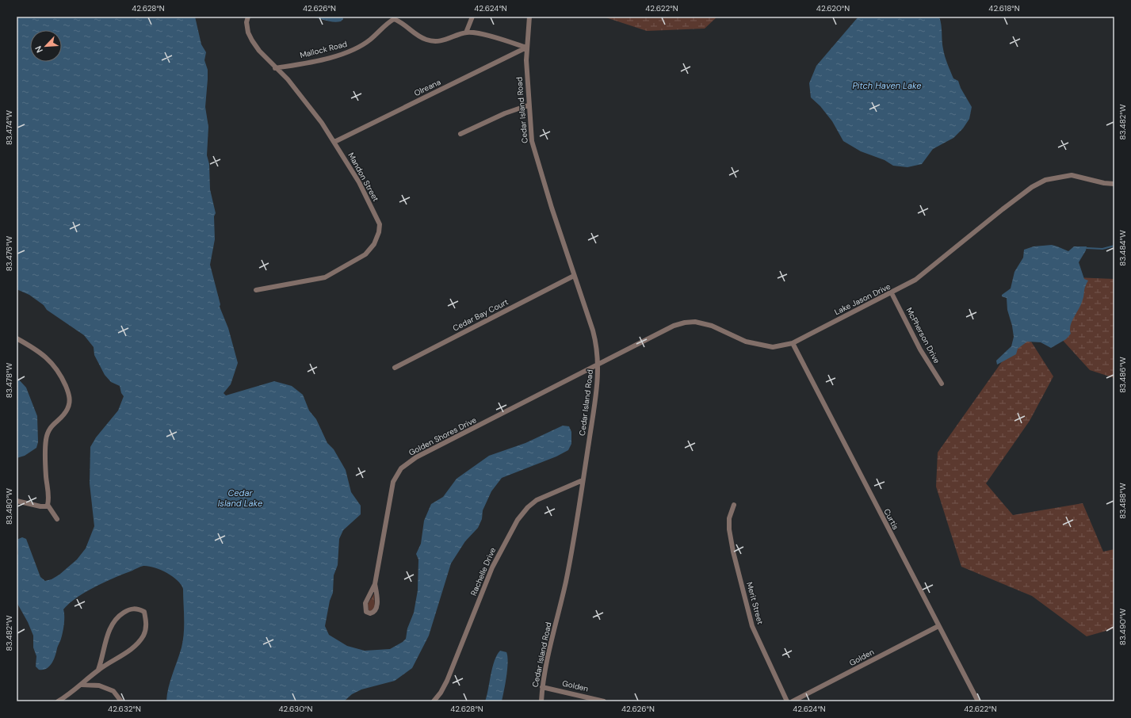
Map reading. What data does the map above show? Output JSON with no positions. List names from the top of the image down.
{
  "streets": {
    "street": [
      "Mallock Road",
      "Olreana",
      "Cedar Island Road",
      "Mandon Street",
      "Lake Jason Drive",
      "Cedar Bay Court",
      "McPherson Drive",
      "Golden Shores Drive",
      "Curtis",
      "Rachelle Drive",
      "Merit Street",
      "Golden"
    ]
  },
  "crossings": [
    ["Mallock Road", "Olreana"],
    ["Mallock Road", "Cedar Island Road"],
    ["Mallock Road", "Mandon Street"],
    ["Olreana", "Cedar Island Road"],
    ["Olreana", "Mandon Street"],
    ["Cedar Island Road", "Lake Jason Drive"],
    ["Cedar Island Road", "Cedar Bay Court"],
    ["Cedar Island Road", "Golden Shores Drive"],
    ["Cedar Island Road", "Rachelle Drive"],
    ["Cedar Island Road", "Golden"],
    ["Lake Jason Drive", "McPherson Drive"],
    ["Lake Jason Drive", "Golden Shores Drive"],
    ["Lake Jason Drive", "Curtis"],
    ["Curtis", "Golden"]
  ],
  "water": ["Pitch Haven Lake", "Cedar Island Lake"],
  "north": "bottom left",
  "coordinates": [
    "42.628°N",
    "42.626°N",
    "42.624°N",
    "42.622°N",
    "42.620°N",
    "42.618°N",
    "83.482°W",
    "83.474°W",
    "83.484°W",
    "83.476°W",
    "83.486°W",
    "83.478°W",
    "83.488°W",
    "83.480°W",
    "83.490°W",
    "42.632°N",
    "42.630°N"
  ]
}
